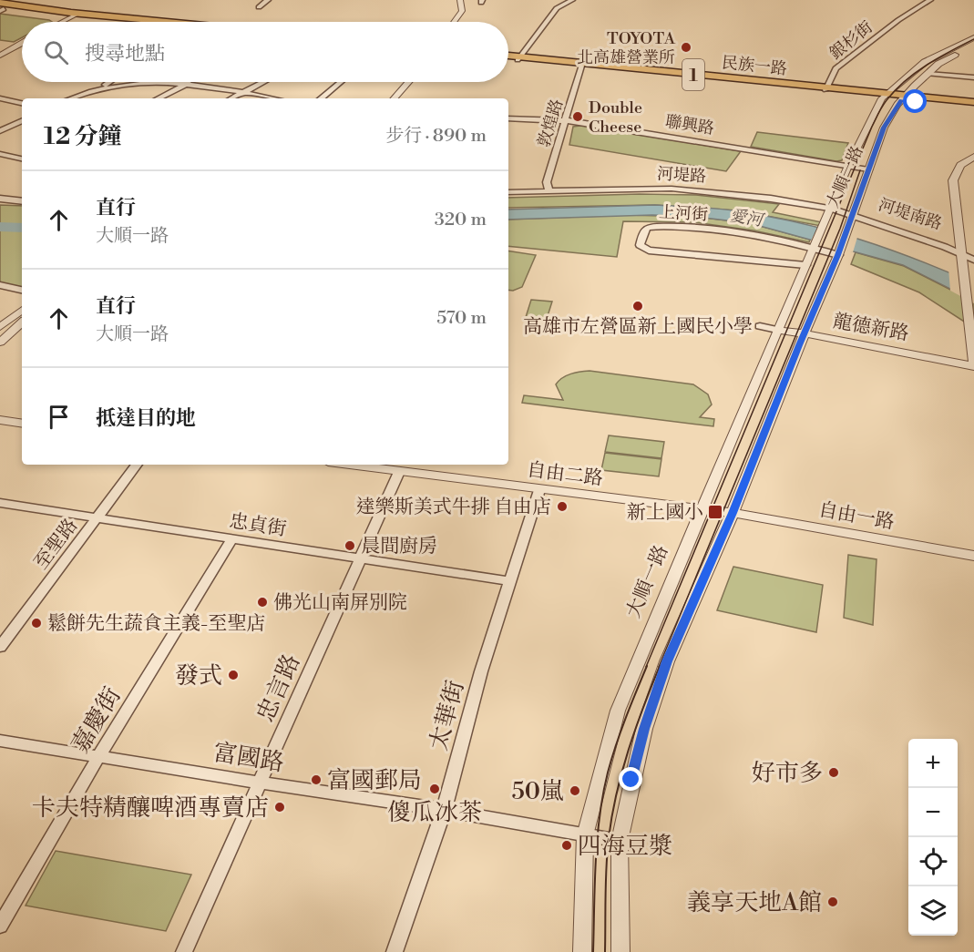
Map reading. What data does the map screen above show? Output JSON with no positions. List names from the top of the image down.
{
  "streets": {
    "main road": ["民族一路", "1"],
    "street": [
      "銀杉街",
      "敦煌路",
      "聯興路",
      "河堤路",
      "大順一路",
      "上河街",
      "河堤南路",
      "龍德新路",
      "自由二路",
      "自由一路",
      "忠貞街",
      "至聖路",
      "忠言路",
      "太華街",
      "嘉慶街",
      "富國路"
    ]
  },
  "crossings": [
    ["銀杉街", "民族一路"],
    ["民族一路", "敦煌路"],
    ["民族一路", "大順一路"],
    ["敦煌路", "聯興路"],
    ["敦煌路", "河堤路"],
    ["聯興路", "大順一路"],
    ["河堤路", "大順一路"],
    ["河堤路", "河堤南路"],
    ["大順一路", "上河街"],
    ["大順一路", "河堤南路"],
    ["大順一路", "龍德新路"],
    ["大順一路", "自由二路"],
    ["大順一路", "富國路"],
    ["自由二路", "自由一路"],
    ["自由二路", "忠言路"],
    ["自由二路", "太華街"],
    ["忠貞街", "至聖路"],
    ["忠貞街", "忠言路"],
    ["忠貞街", "太華街"],
    ["忠貞街", "嘉慶街"],
    ["忠言路", "富國路"],
    ["太華街", "富國路"],
    ["嘉慶街", "富國路"]
  ],
  "water": ["愛河"],
  "places": {
    "other": [
      "TOYOTA 北高雄營業所",
      "Double Cheese",
      "高雄市左營區新上國民小學",
      "達樂斯美式牛排 自由店",
      "晨間廚房",
      "佛光山南屏別院",
      "鬆餅先生蔬食主義-至聖店",
      "發式",
      "好市多",
      "富國郵局",
      "傻瓜冰茶",
      "50嵐",
      "卡夫特精釀啤酒專賣店",
      "四海豆漿",
      "義享天地A館"
    ],
    "transit": ["新上國小"]
  },
  "page": {
    "search": "搜尋地點",
    "heading": ["12 分鐘", "步行 · 890 m"],
    "list": [
      ["直行", "大順一路", "320 m"],
      ["直行", "大順一路", "570 m"],
      "抵達目的地"
    ],
    "map_buttons": ["+", "−"]
  }
}
